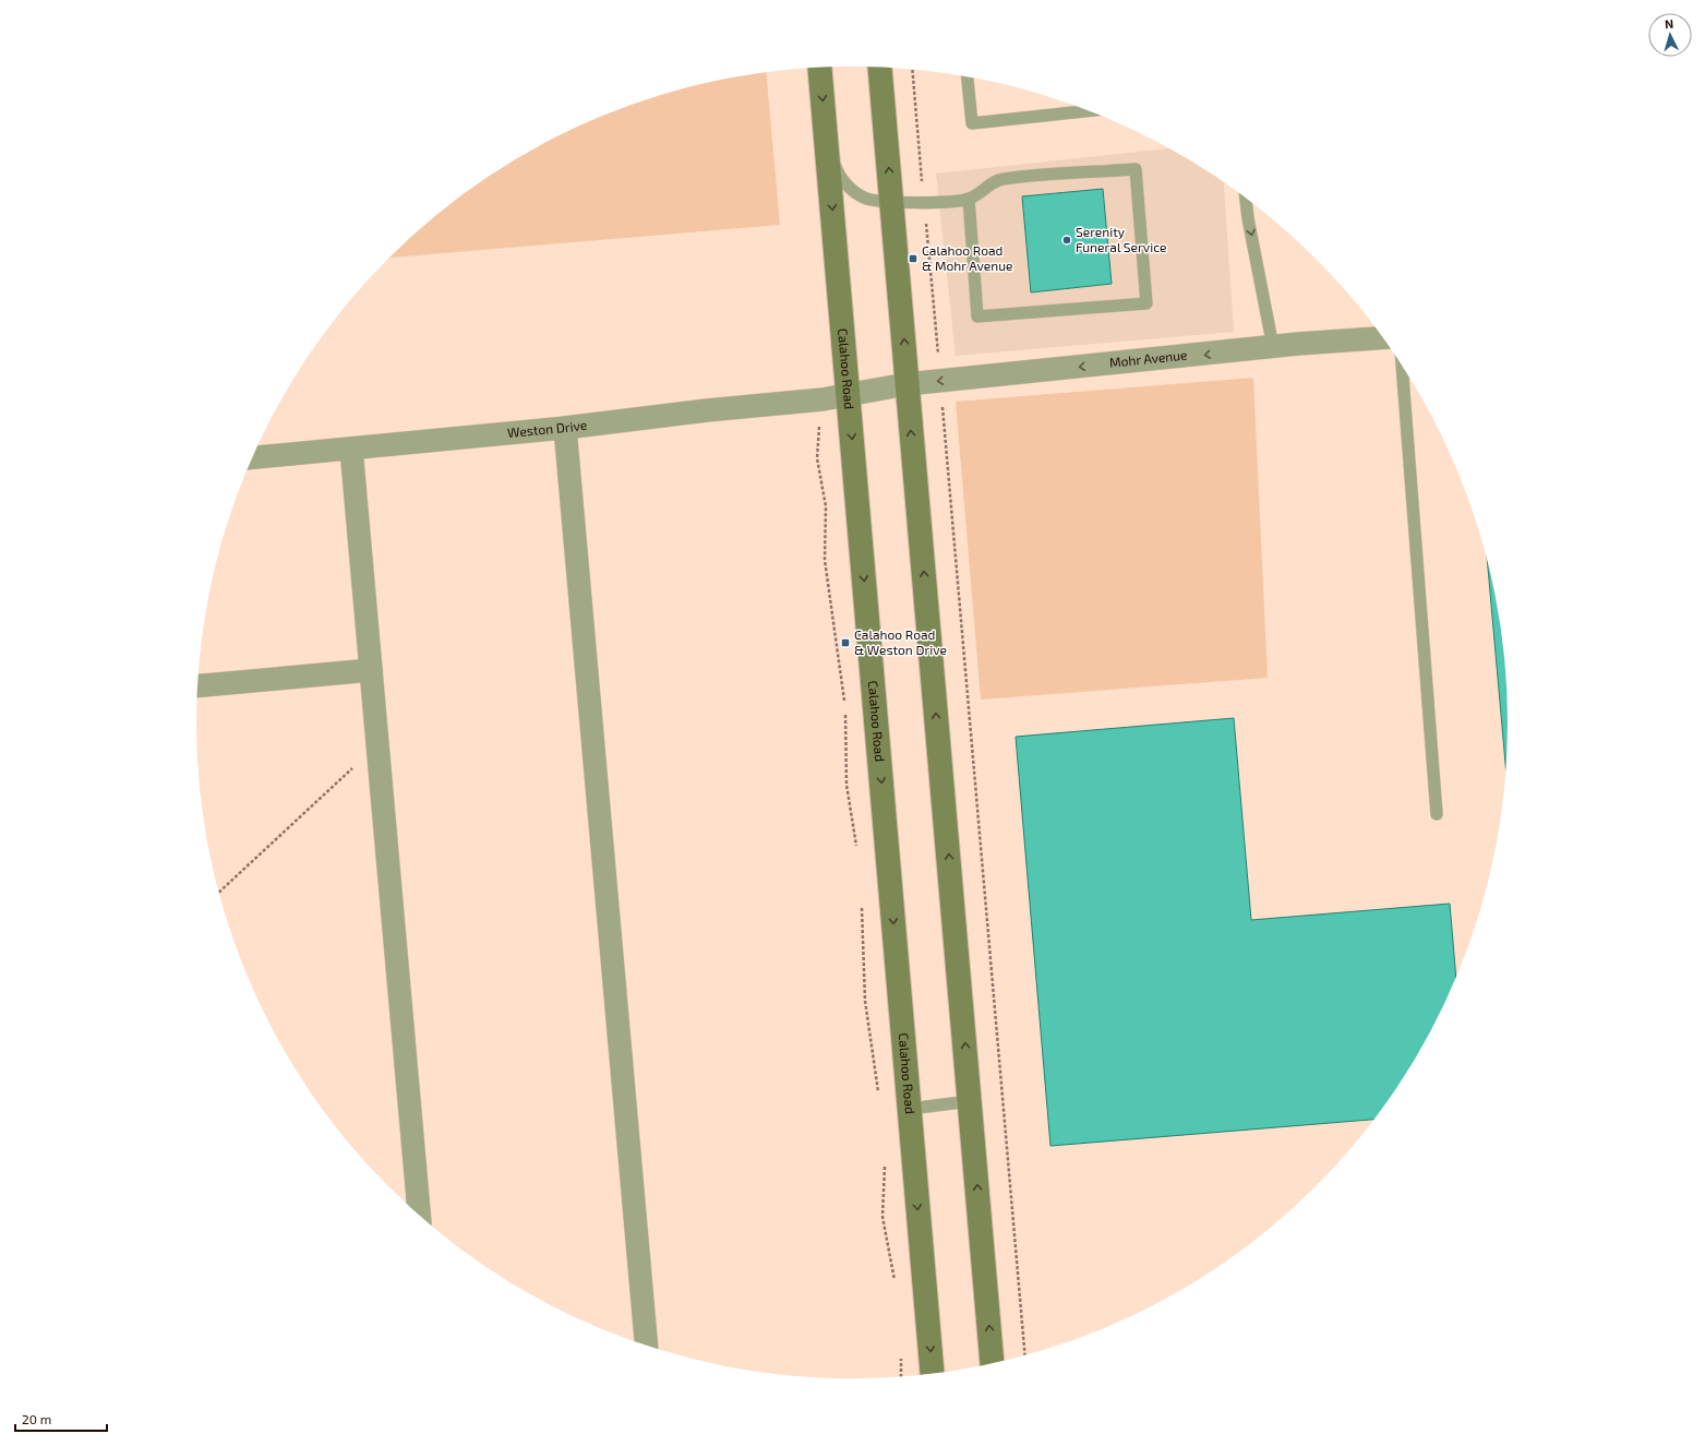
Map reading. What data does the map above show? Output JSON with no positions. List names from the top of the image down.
{
  "streets": {
    "main road": ["Calahoo Road"],
    "street": ["Mohr Avenue", "Weston Drive"]
  },
  "crossings": [
    ["Mohr Avenue", "Calahoo Road"],
    ["Mohr Avenue", "Weston Drive"],
    ["Calahoo Road", "Weston Drive"]
  ],
  "one_way": ["Mohr Avenue"],
  "places": {
    "other": ["Serenity Funeral Service"],
    "transit": ["Calahoo Road & Mohr Avenue", "Calahoo Road & Weston Drive"]
  },
  "scale_bar": "20 m",
  "north": "top"
}
